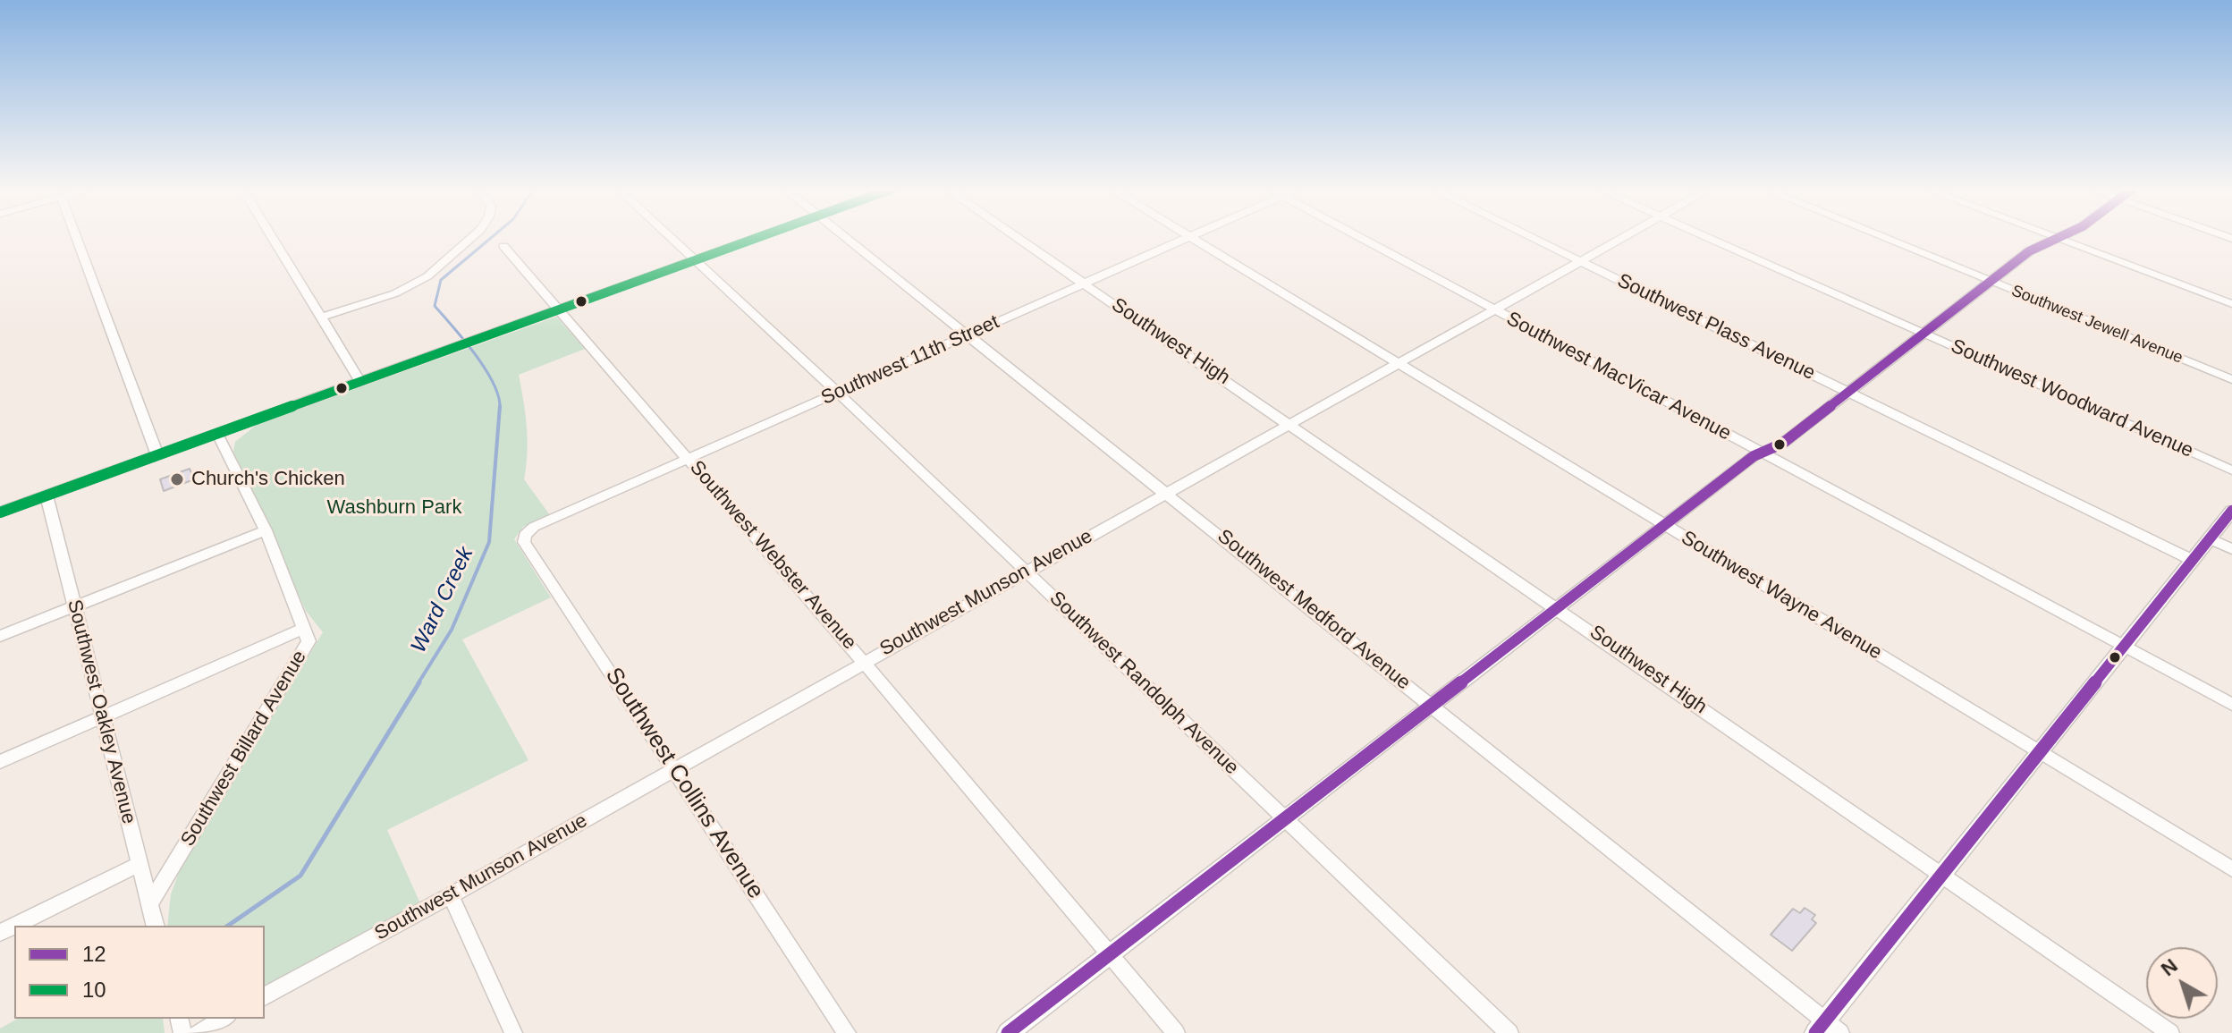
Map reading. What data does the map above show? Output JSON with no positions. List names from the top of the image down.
{
  "streets": {
    "street": [
      "Southwest Jewell Avenue",
      "Southwest Plass Avenue",
      "Southwest High",
      "Southwest 11th Street",
      "Southwest MacVicar Avenue",
      "Southwest Woodward Avenue",
      "Southwest Webster Avenue",
      "Southwest Munson Avenue",
      "Southwest Wayne Avenue",
      "Southwest Medford Avenue",
      "Southwest Randolph Avenue",
      "Southwest Oakley Avenue",
      "Southwest Billard Avenue",
      "Southwest Collins Avenue"
    ]
  },
  "crossings": [
    ["Southwest Plass Avenue", "Southwest Munson Avenue"],
    ["Southwest High", "Southwest 11th Street"],
    ["Southwest High", "Southwest Munson Avenue"],
    ["Southwest 11th Street", "Southwest Webster Avenue"],
    ["Southwest 11th Street", "Southwest Wayne Avenue"],
    ["Southwest 11th Street", "Southwest Medford Avenue"],
    ["Southwest 11th Street", "Southwest Randolph Avenue"],
    ["Southwest 11th Street", "Southwest Collins Avenue"],
    ["Southwest MacVicar Avenue", "Southwest Munson Avenue"],
    ["Southwest Webster Avenue", "Southwest Munson Avenue"],
    ["Southwest Munson Avenue", "Southwest Wayne Avenue"],
    ["Southwest Munson Avenue", "Southwest Medford Avenue"],
    ["Southwest Munson Avenue", "Southwest Randolph Avenue"],
    ["Southwest Munson Avenue", "Southwest Collins Avenue"],
    ["Southwest Oakley Avenue", "Southwest Billard Avenue"]
  ],
  "water": ["Ward Creek"],
  "parks": ["Washburn Park"],
  "places": ["Church's Chicken"],
  "lines": ["transit line 12", "transit line 10"],
  "legend": ["12", "10"],
  "north": "top left"
}
